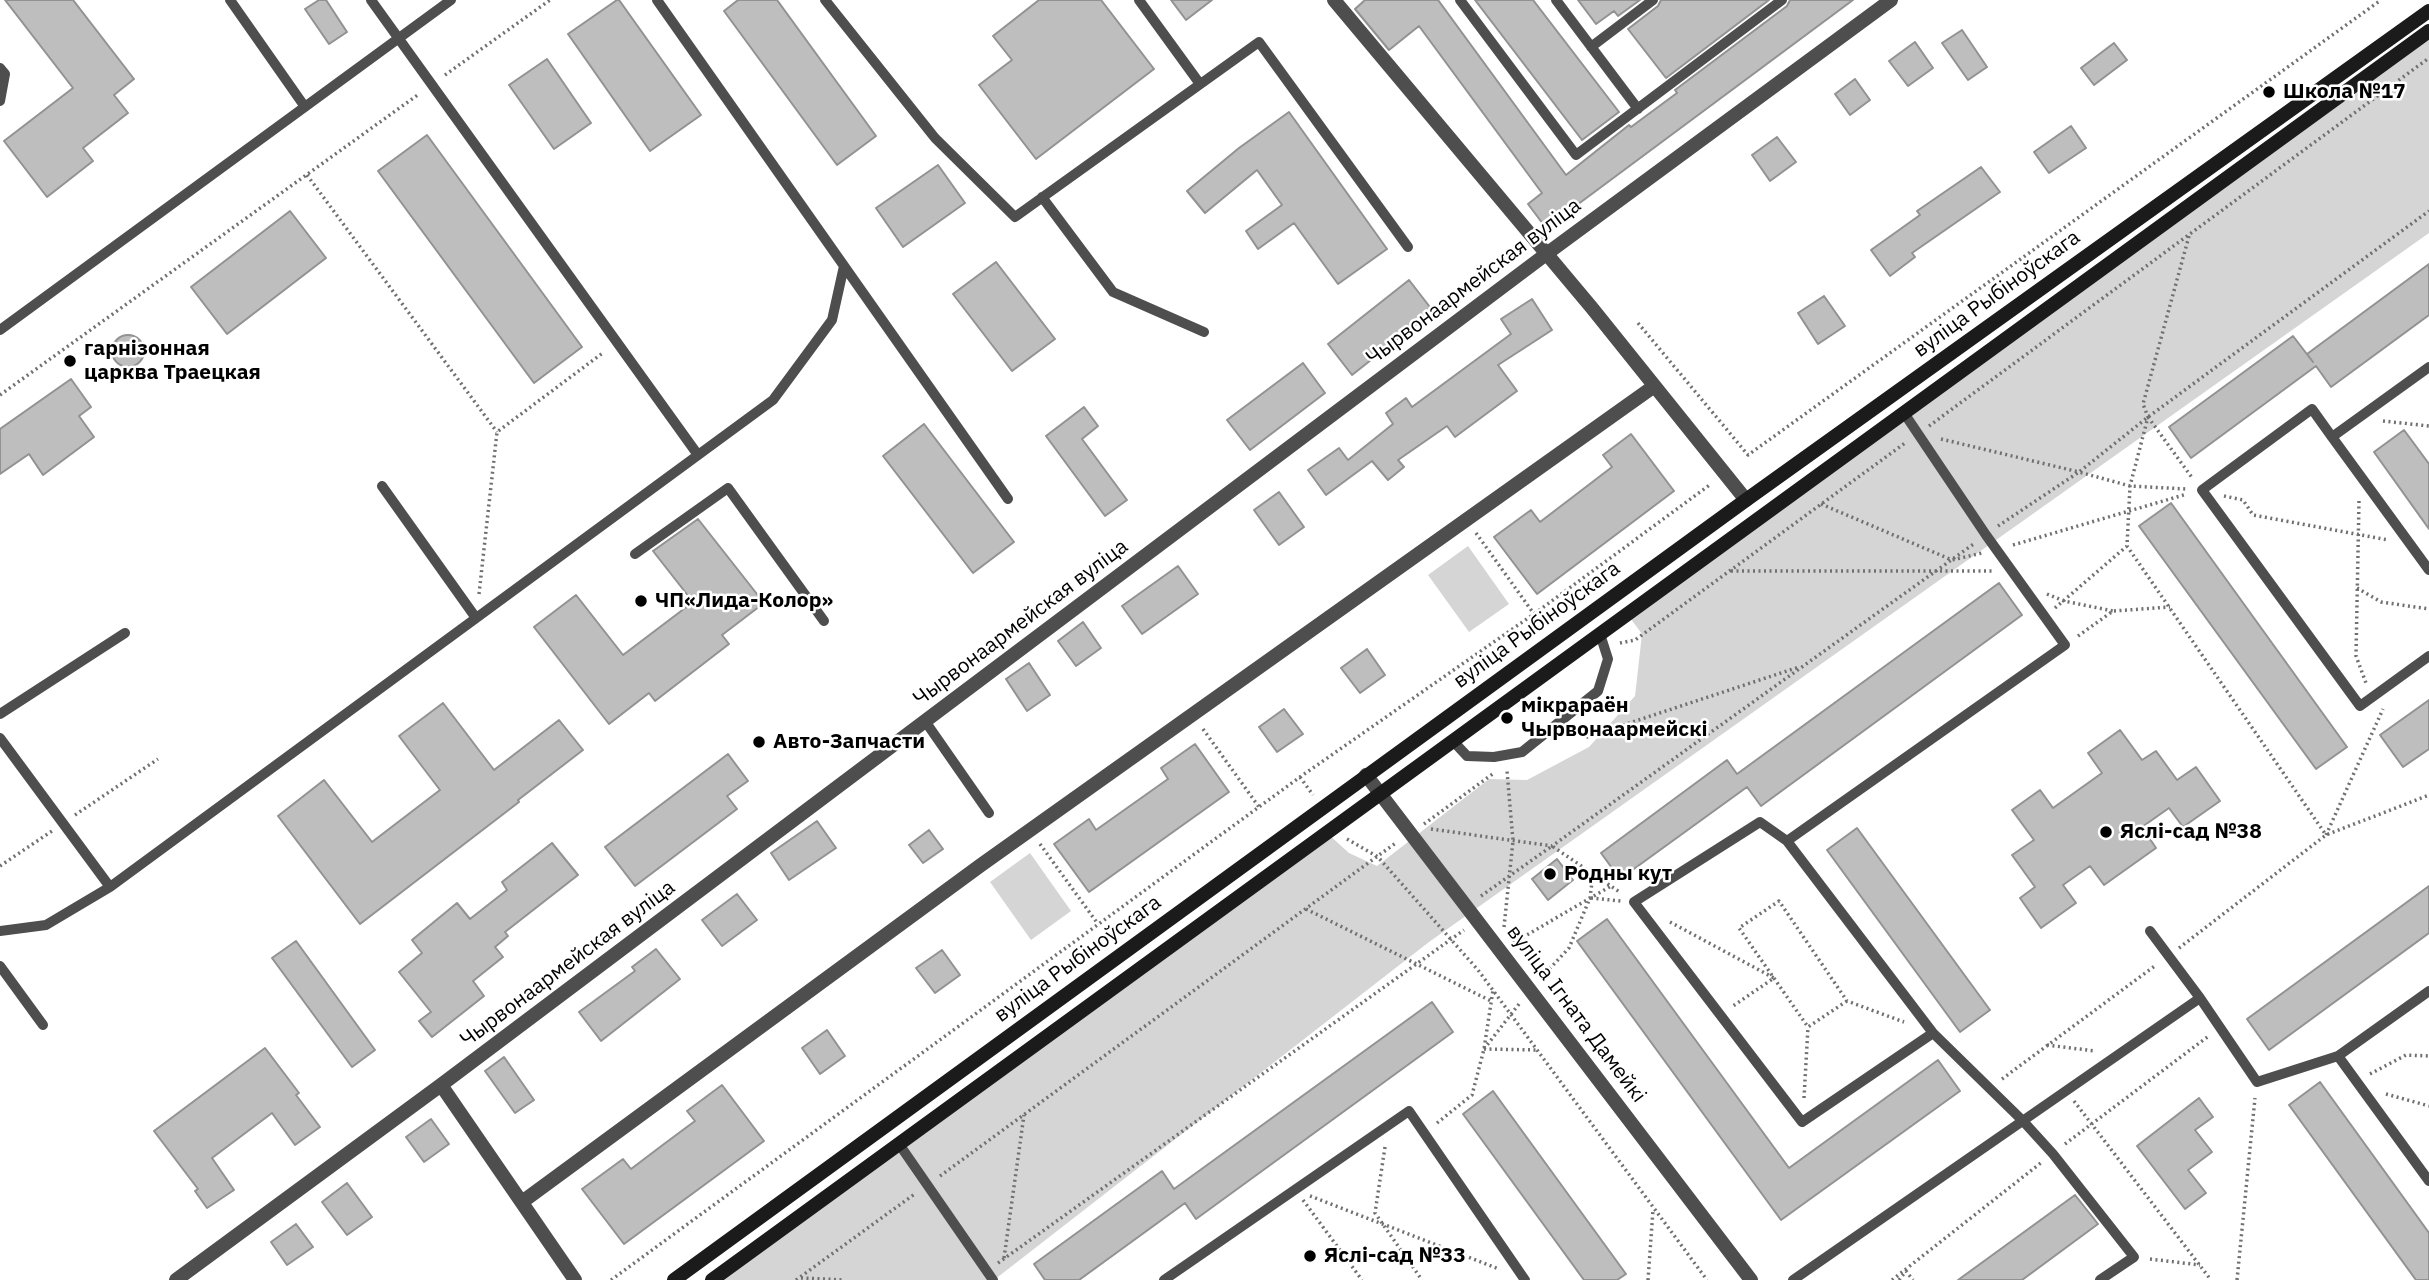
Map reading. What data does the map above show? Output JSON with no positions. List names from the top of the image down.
{
  "streets": {
    "main road": ["вуліца Рыбіноўскага"],
    "street": ["Чырвонаармейская вуліца", "вуліца Ігната Дамейкі"]
  },
  "crossings": [
    ["вуліца Рыбіноўскага", "вуліца Ігната Дамейкі"]
  ],
  "places": [
    "Школа №17",
    "гарнізонная царква Траецкая",
    "ЧП«Лида-Колор»",
    "мікрараён Чырвонаармейскі",
    "Авто-Запчасти",
    "Яслі-сад №38",
    "Родны кут",
    "Яслі-сад №33"
  ]
}
